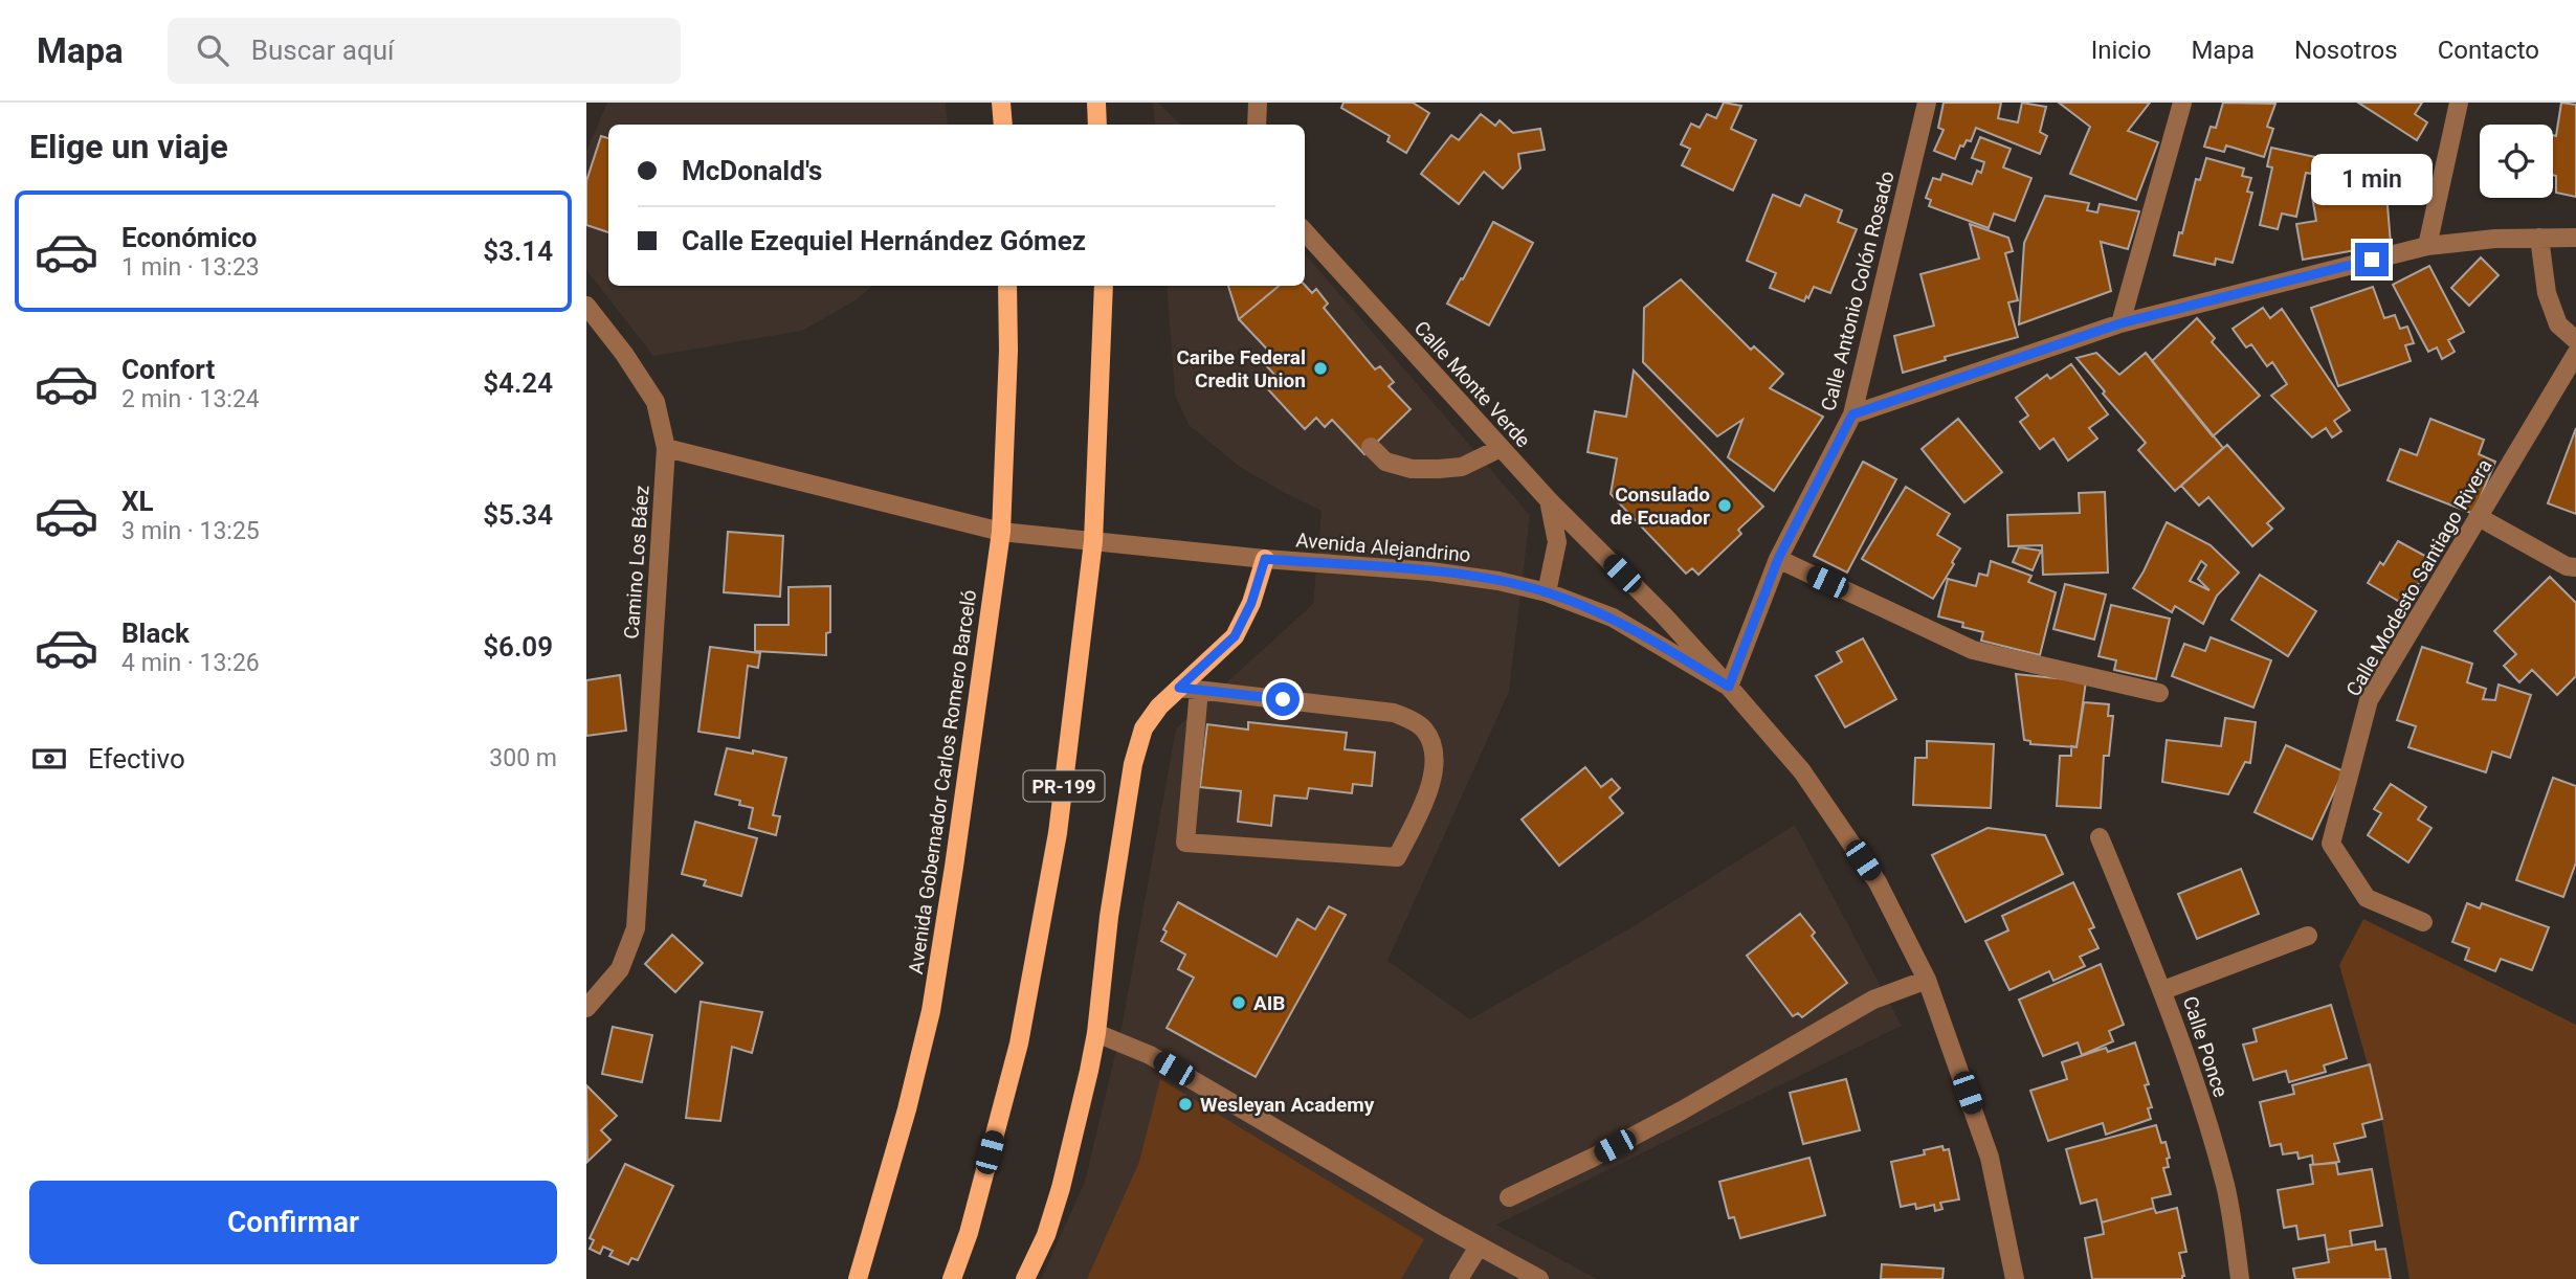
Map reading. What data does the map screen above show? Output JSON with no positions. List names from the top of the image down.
{
  "streets": {
    "main road": ["Avenida Gobernador Carlos Romero Barceló", "PR-199"],
    "street": [
      "Calle Antonio Colón Rosado",
      "Calle Monte Verde",
      "Avenida Alejandrino",
      "Camino Los Báez",
      "Calle Modesto Santiago Rivera",
      "Calle Ponce"
    ]
  },
  "crossings": [
    ["Calle Antonio Colón Rosado", "Calle Monte Verde"],
    ["Calle Antonio Colón Rosado", "Avenida Alejandrino"],
    ["Calle Monte Verde", "Avenida Alejandrino"],
    ["Avenida Alejandrino", "Avenida Gobernador Carlos Romero Barceló"],
    ["Avenida Alejandrino", "PR-199"]
  ],
  "places": [
    "Caribe Federal Credit Union",
    "Consulado de Ecuador",
    "AIB",
    "Wesleyan Academy"
  ],
  "page": {
    "header": "Mapa",
    "search": "Buscar aquí",
    "nav": [
      "Inicio",
      "Mapa",
      "Nosotros",
      "Contacto"
    ],
    "heading": "Elige un viaje",
    "banner": ["McDonald's", "Calle Ezequiel Hernández Gómez"],
    "bubble": "1 min",
    "list": [
      {
        "name": "Económico",
        "note": "1 min · 13:23",
        "value": "$3.14"
      },
      {
        "name": "Confort",
        "note": "2 min · 13:24",
        "value": "$4.24"
      },
      {
        "name": "XL",
        "note": "3 min · 13:25",
        "value": "$5.34"
      },
      {
        "name": "Black",
        "note": "4 min · 13:26",
        "value": "$6.09"
      }
    ],
    "pay": ["Efectivo", "300 m"],
    "buttons": "Confirmar"
  }
}
